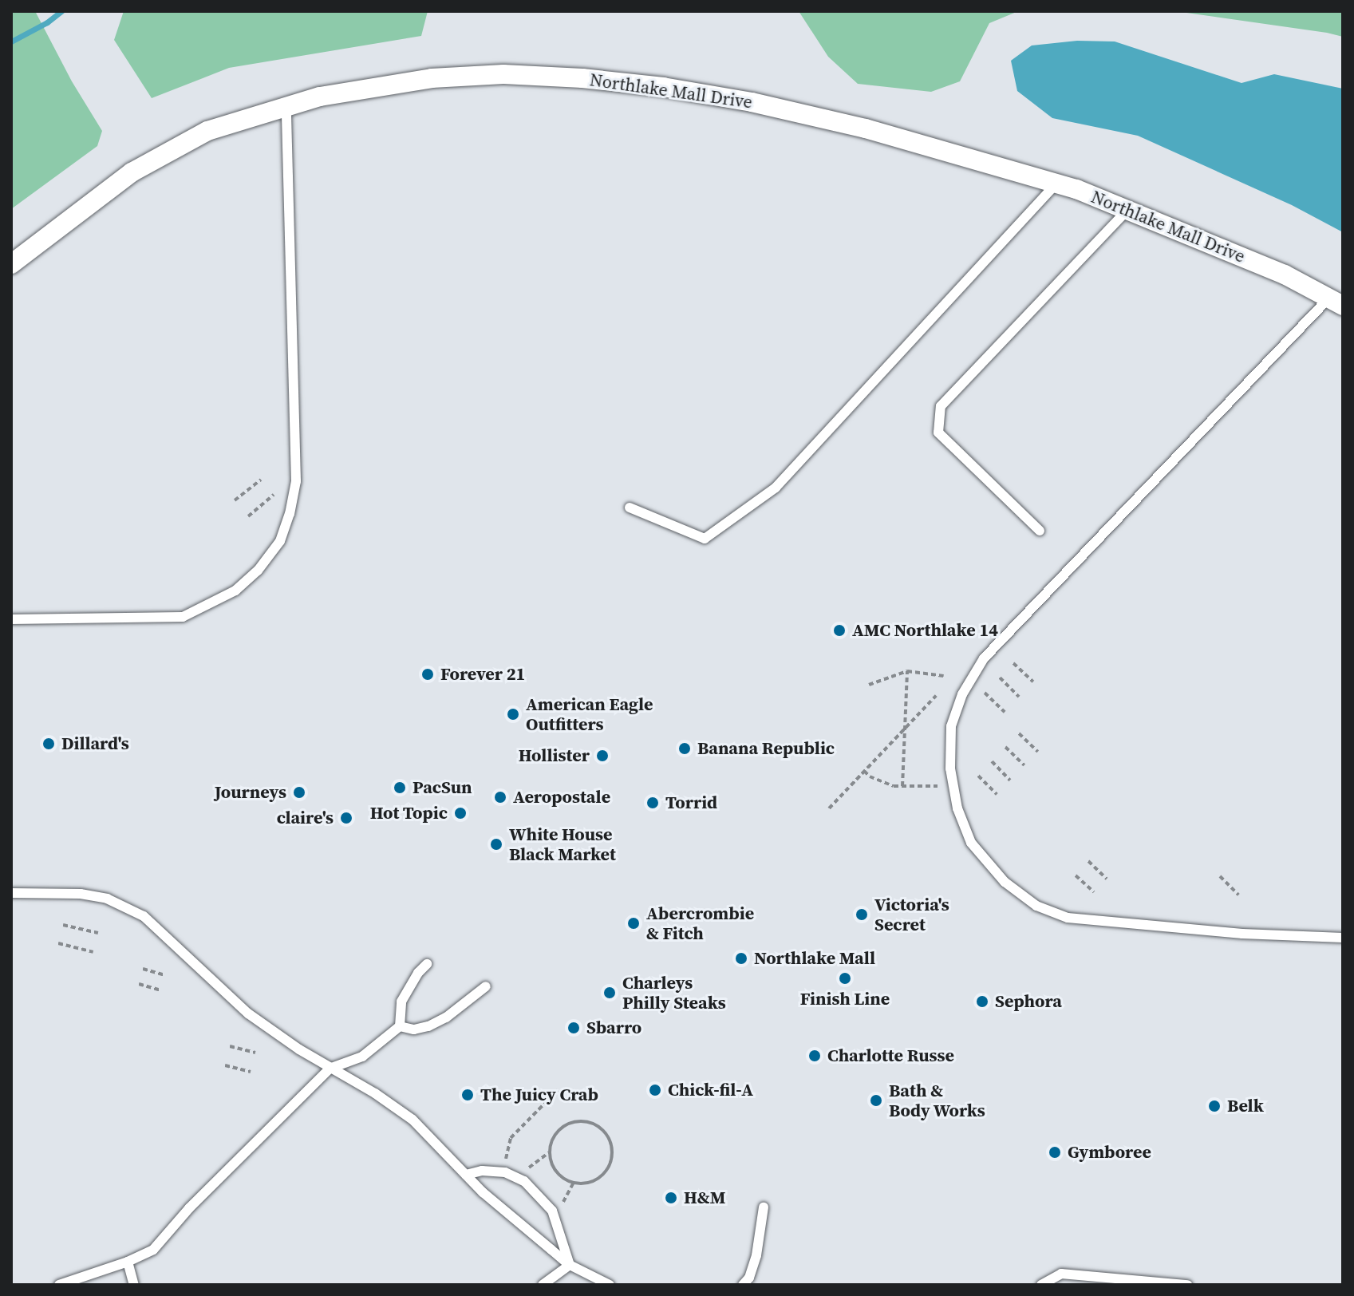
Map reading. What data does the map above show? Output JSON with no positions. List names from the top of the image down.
{
  "streets": {
    "street": ["Northlake Mall Drive"]
  },
  "places": [
    "AMC Northlake 14",
    "Forever 21",
    "American Eagle Outfitters",
    "Dillard's",
    "Banana Republic",
    "Hollister",
    "PacSun",
    "Journeys",
    "Aeropostale",
    "Torrid",
    "Hot Topic",
    "claire's",
    "White House Black Market",
    "Victoria's Secret",
    "Abercrombie & Fitch",
    "Northlake Mall",
    "Finish Line",
    "Charleys Philly Steaks",
    "Sephora",
    "Sbarro",
    "Charlotte Russe",
    "Chick-fil-A",
    "The Juicy Crab",
    "Bath & Body Works",
    "Belk",
    "Gymboree",
    "H&M"
  ]
}
